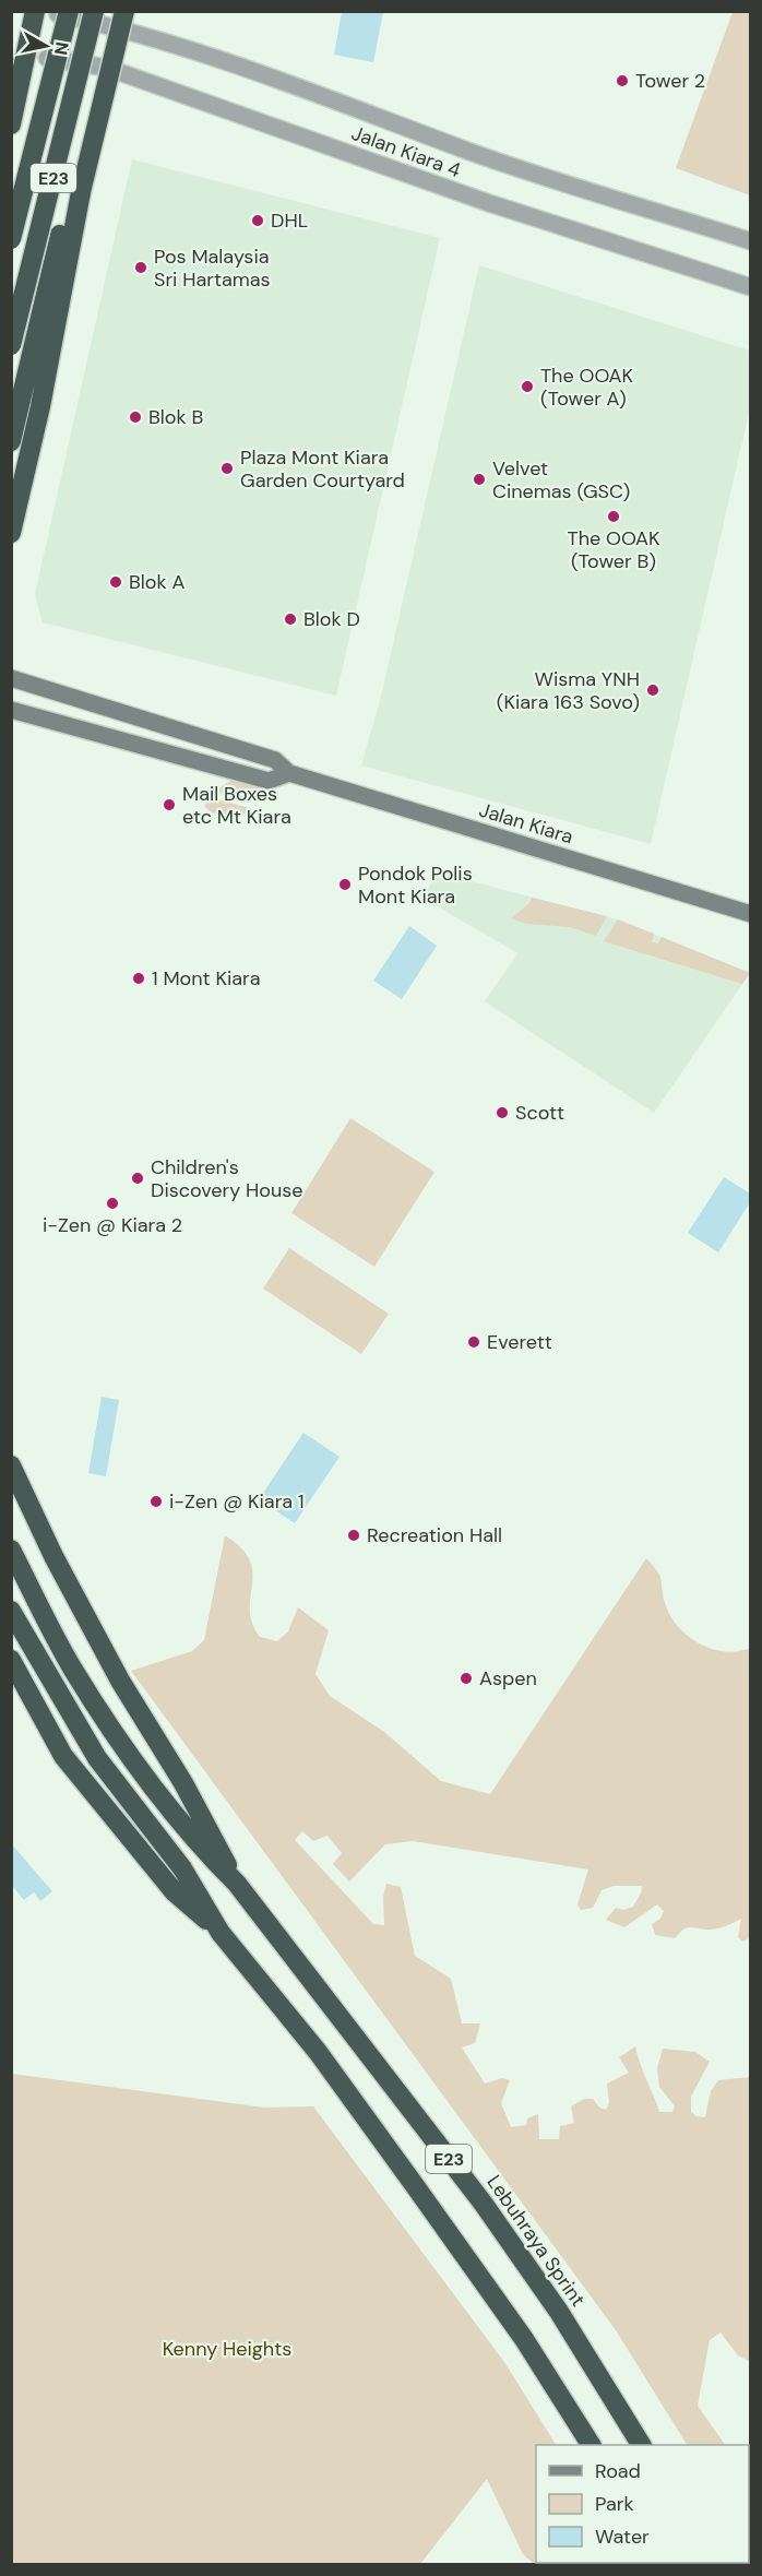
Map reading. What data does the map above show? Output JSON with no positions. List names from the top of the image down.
{
  "streets": {
    "highway": ["E23", "Lebuhraya Sprint"],
    "main road": ["Jalan Kiara"],
    "street": ["Jalan Kiara 4"]
  },
  "crossings": [
    ["Jalan Kiara 4", "E23"]
  ],
  "parks": ["Kenny Heights"],
  "places": [
    "Tower 2",
    "DHL",
    "Pos Malaysia Sri Hartamas",
    "The OOAK (Tower A)",
    "Blok B",
    "Plaza Mont Kiara Garden Courtyard",
    "Velvet Cinemas (GSC)",
    "The OOAK (Tower B)",
    "Blok A",
    "Blok D",
    "Wisma YNH (Kiara 163 Sovo)",
    "Mail Boxes etc Mt Kiara",
    "Pondok Polis Mont Kiara",
    "1 Mont Kiara",
    "Scott",
    "Children's Discovery House",
    "i-Zen @ Kiara 2",
    "Everett",
    "i-Zen @ Kiara 1",
    "Recreation Hall",
    "Aspen"
  ],
  "legend": ["Road", "Park", "Water"],
  "north": "right"
}
